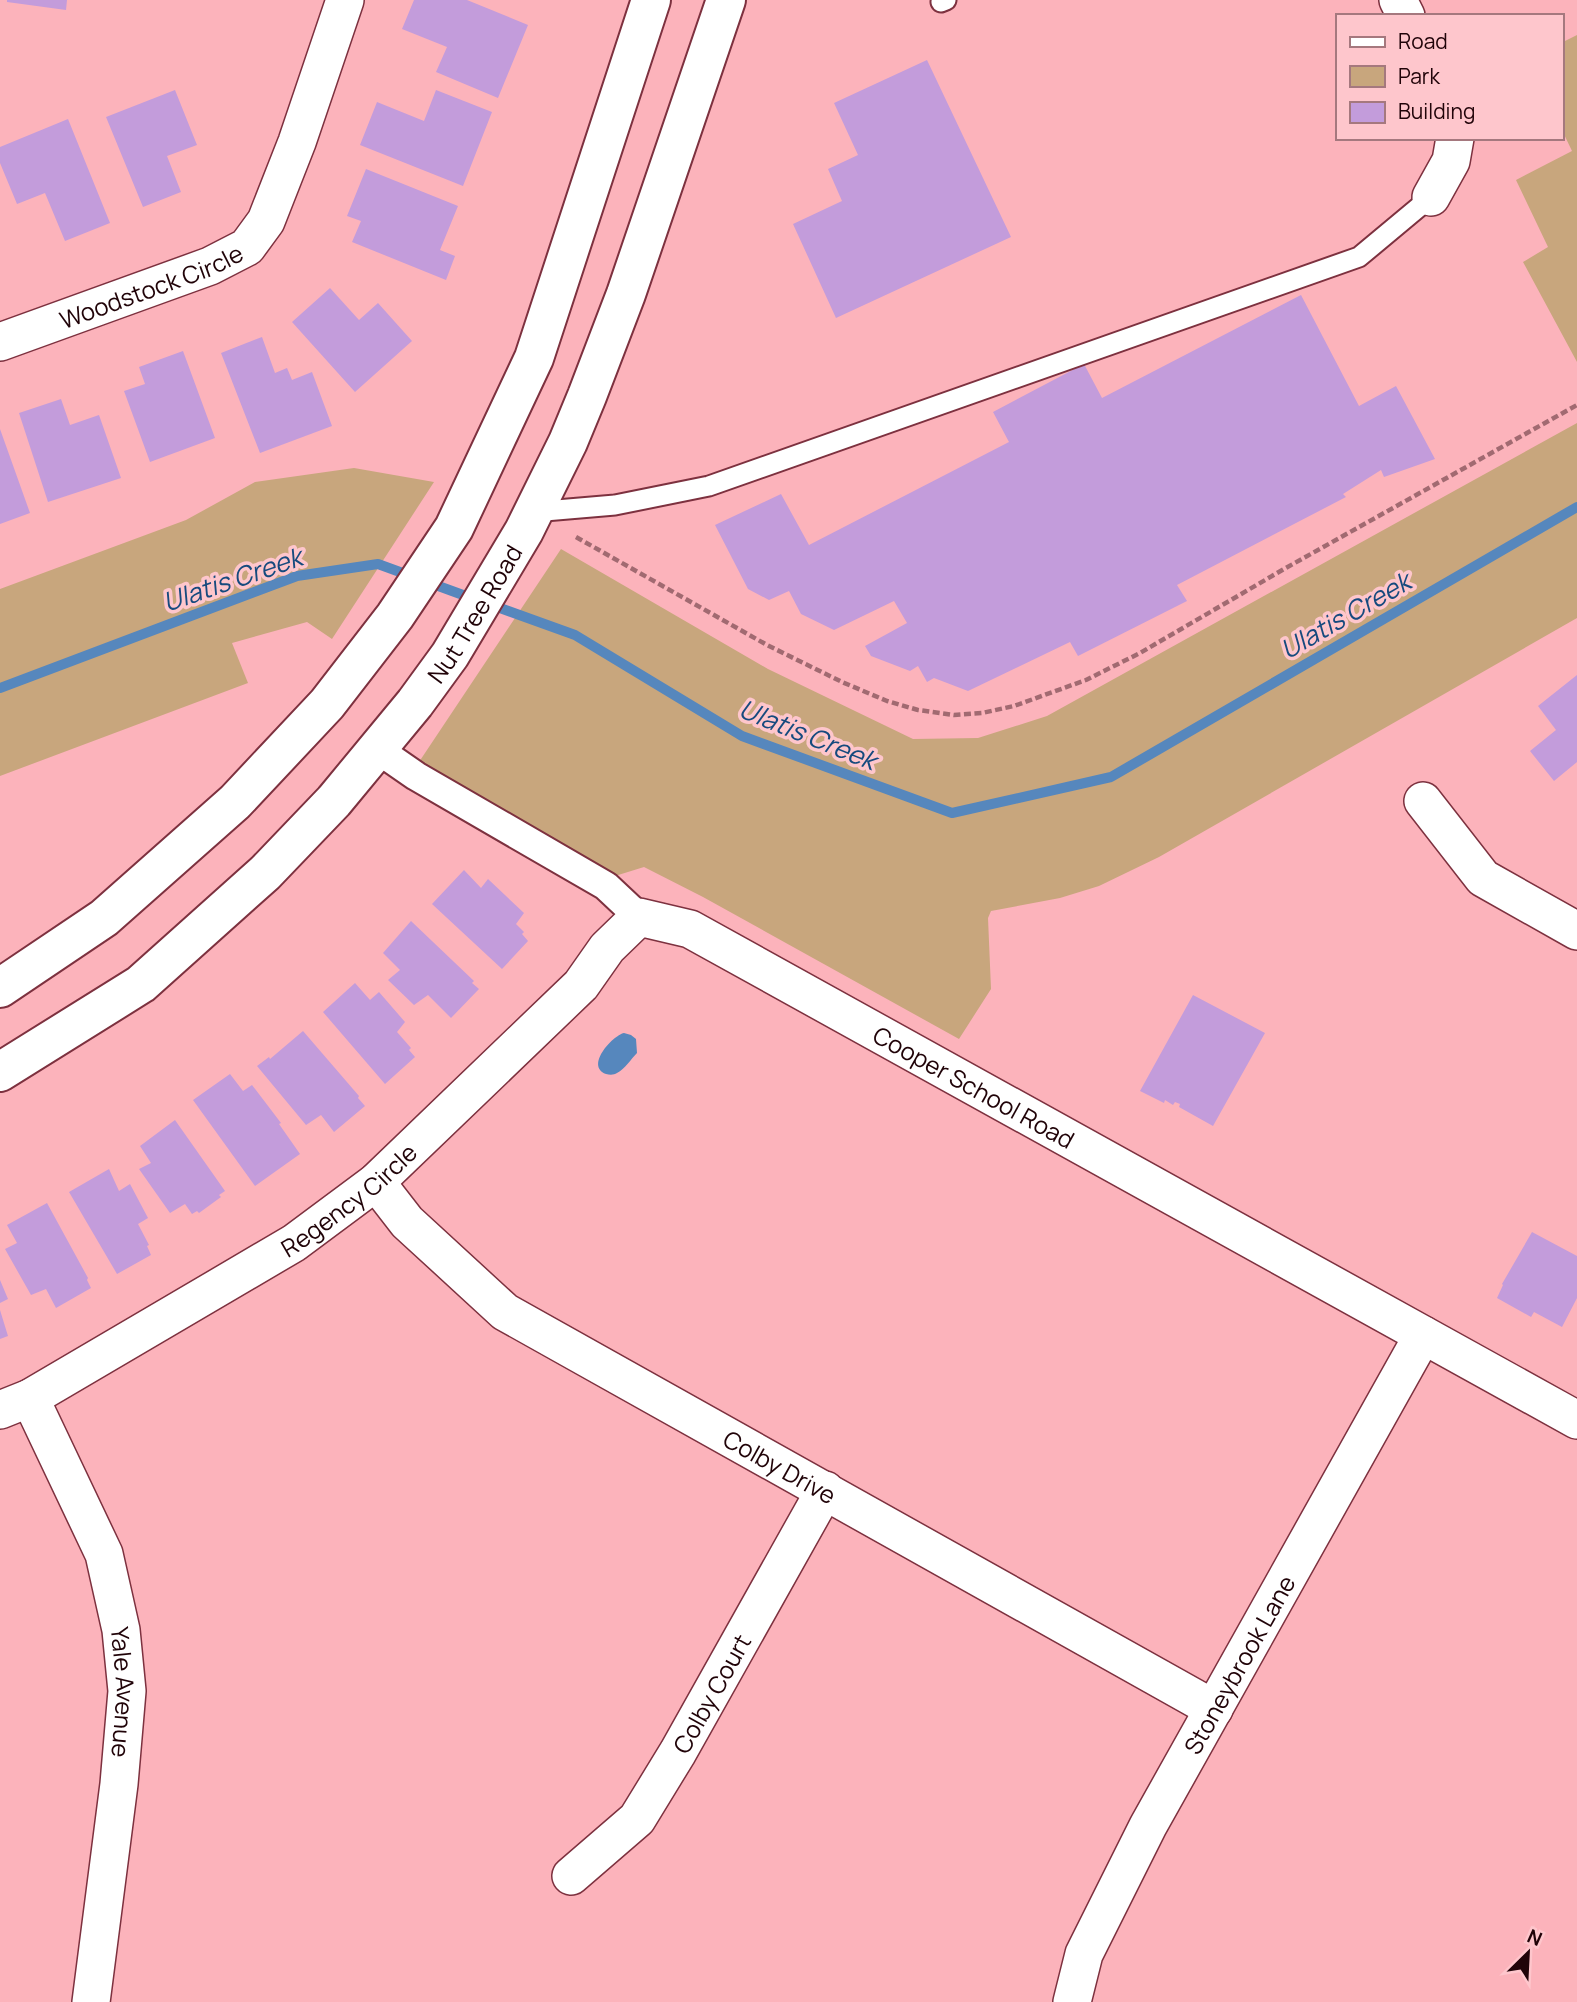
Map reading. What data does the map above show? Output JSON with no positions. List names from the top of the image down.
{
  "streets": {
    "main road": ["Nut Tree Road"],
    "street": [
      "Woodstock Circle",
      "Cooper School Road",
      "Regency Circle",
      "Colby Drive",
      "Stoneybrook Lane",
      "Yale Avenue",
      "Colby Court"
    ]
  },
  "crossings": [
    ["Nut Tree Road", "Cooper School Road"],
    ["Cooper School Road", "Regency Circle"],
    ["Cooper School Road", "Stoneybrook Lane"],
    ["Regency Circle", "Colby Drive"],
    ["Regency Circle", "Yale Avenue"],
    ["Colby Drive", "Stoneybrook Lane"],
    ["Colby Drive", "Colby Court"]
  ],
  "water": ["Ulatis Creek"],
  "legend": ["Road", "Park", "Building"],
  "north": "top right"
}
